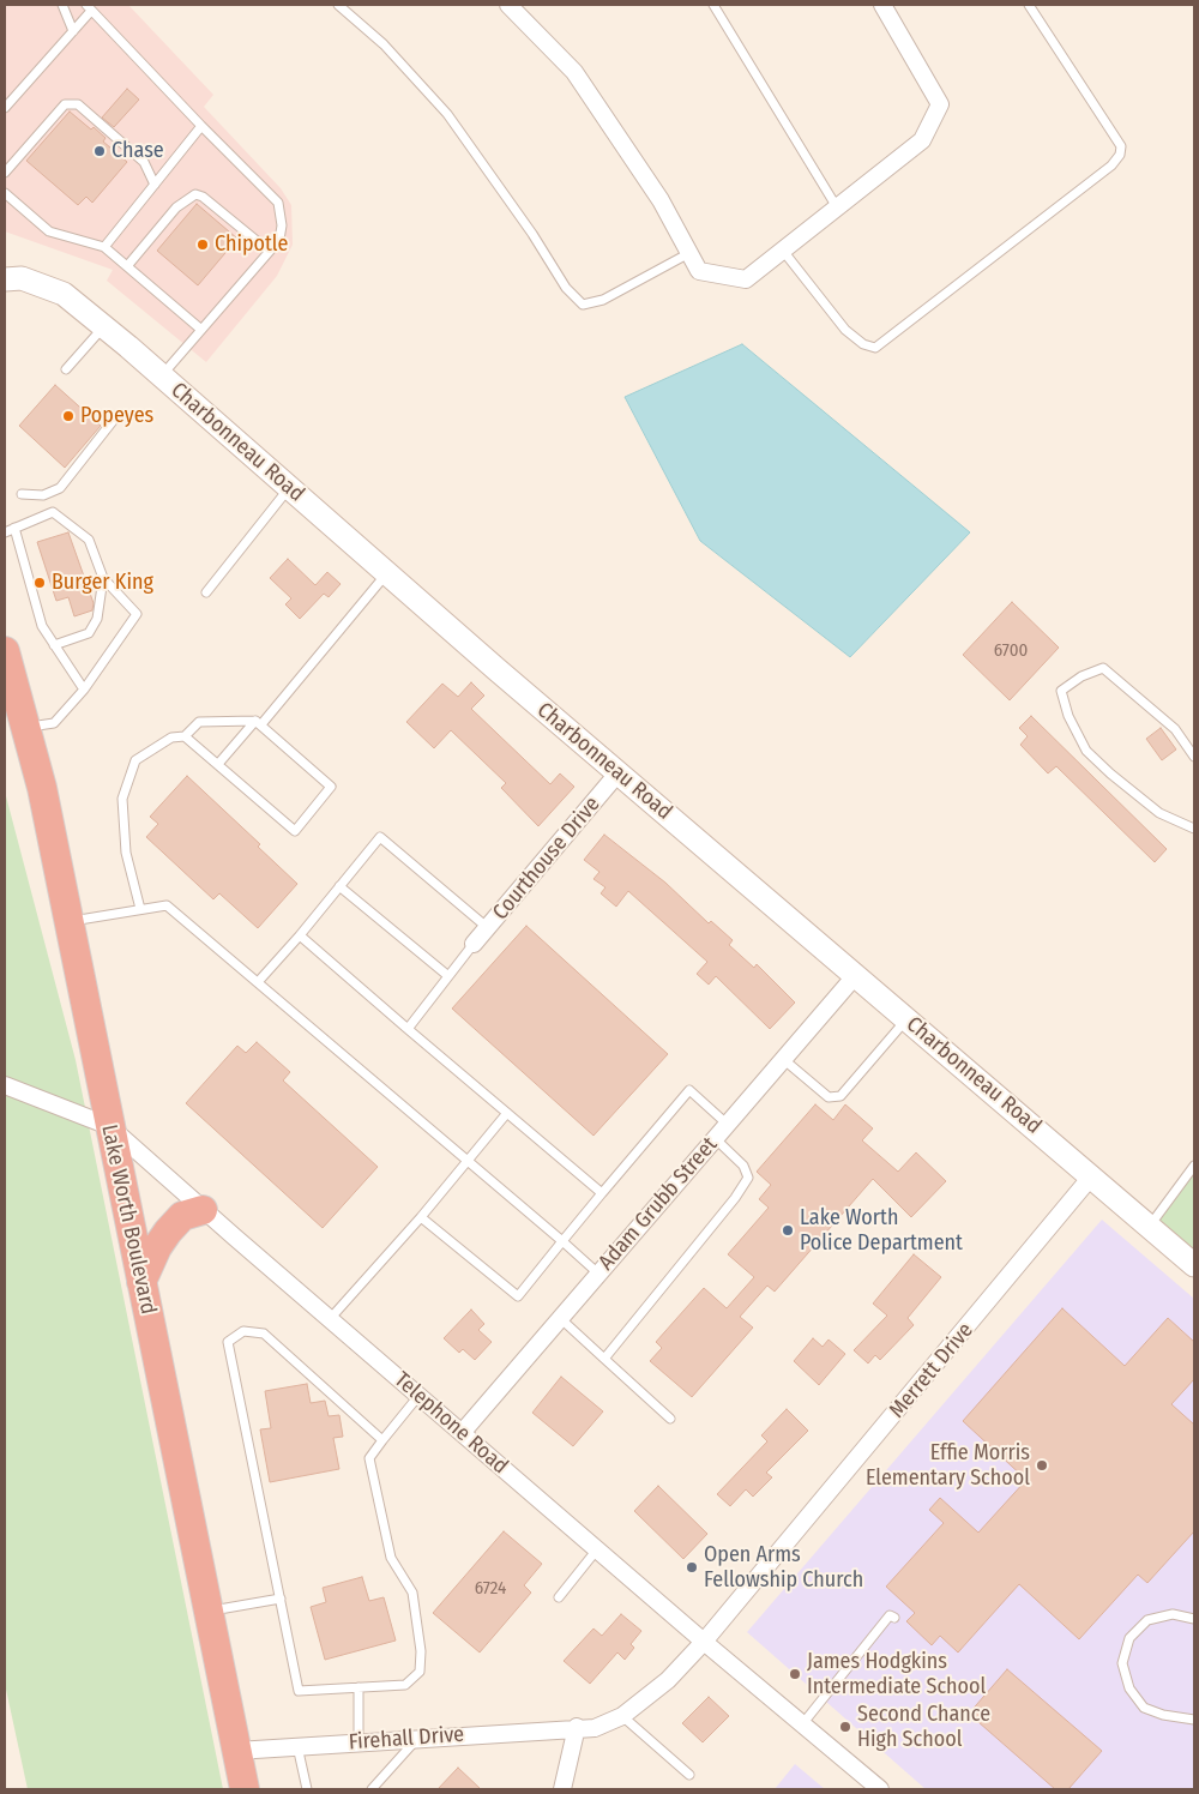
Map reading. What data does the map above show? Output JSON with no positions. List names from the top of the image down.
{
  "streets": {
    "highway": ["Lake Worth Boulevard"],
    "street": [
      "Charbonneau Road",
      "Courthouse Drive",
      "Adam Grubb Street",
      "Merrett Drive",
      "Telephone Road",
      "Firehall Drive"
    ]
  },
  "crossings": [
    ["Charbonneau Road", "Courthouse Drive"],
    ["Charbonneau Road", "Adam Grubb Street"],
    ["Charbonneau Road", "Merrett Drive"],
    ["Adam Grubb Street", "Telephone Road"],
    ["Lake Worth Boulevard", "Telephone Road"],
    ["Lake Worth Boulevard", "Firehall Drive"],
    ["Merrett Drive", "Telephone Road"],
    ["Merrett Drive", "Firehall Drive"]
  ],
  "places": [
    "Chase",
    "Chipotle",
    "Popeyes",
    "Burger King",
    "Lake Worth Police Department",
    "Effie Morris Elementary School",
    "Open Arms Fellowship Church",
    "James Hodgkins Intermediate School",
    "Second Chance High School"
  ],
  "house_numbers": ["6700", "6724"]
}
